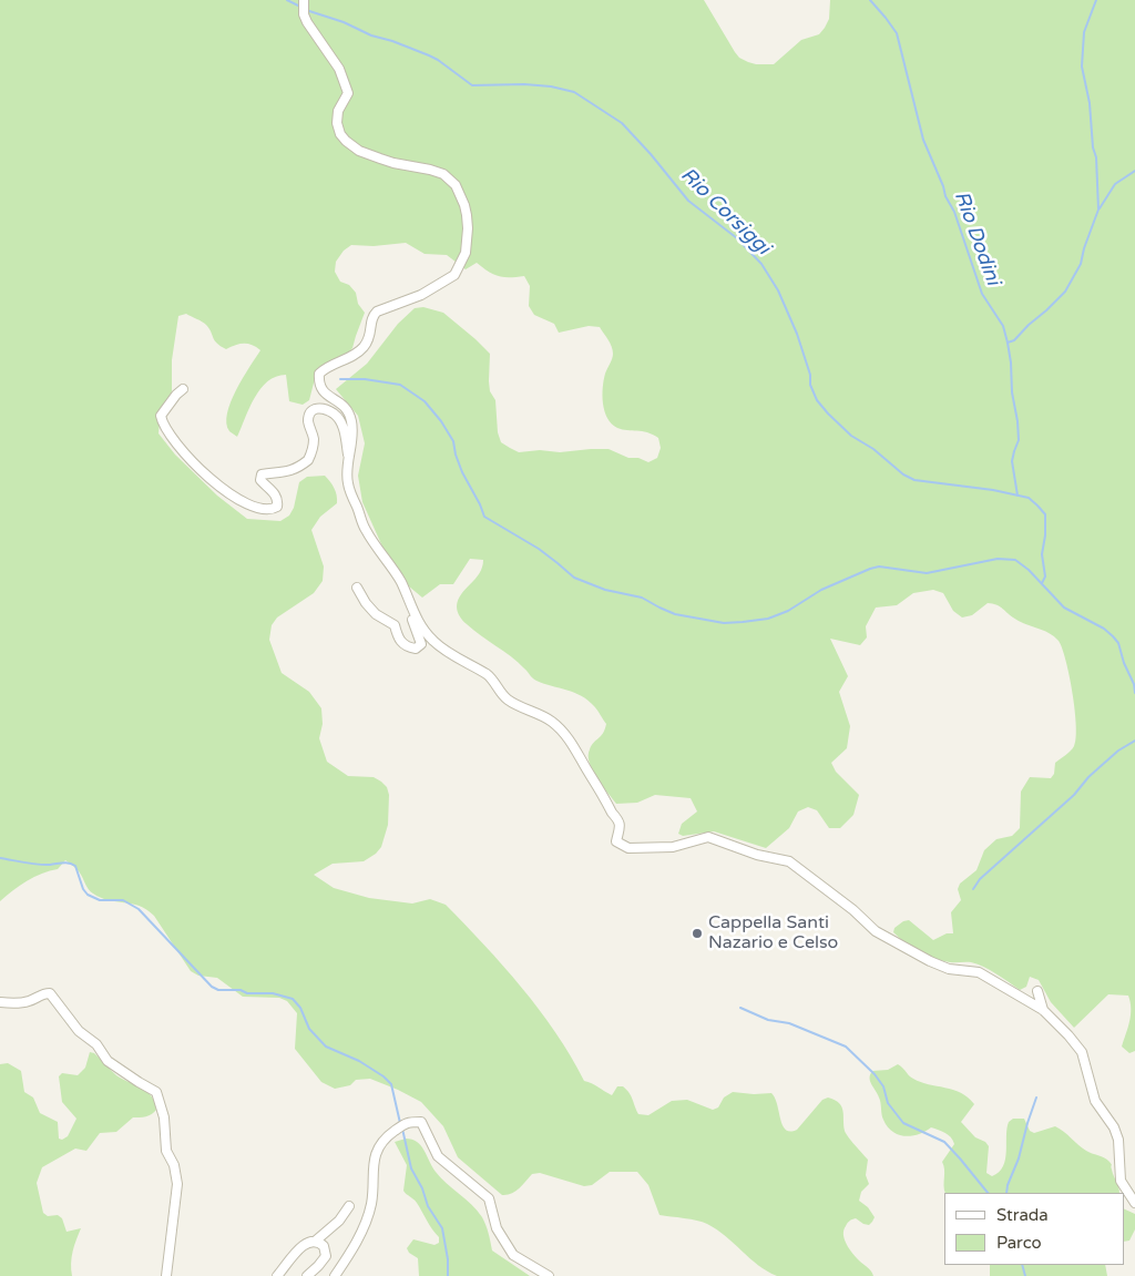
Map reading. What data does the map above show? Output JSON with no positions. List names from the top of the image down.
{
  "water": ["Rio Corsiggi", "Rio Dodini"],
  "places": ["Cappella Santi Nazario e Celso"],
  "legend": ["Strada", "Parco"]
}
